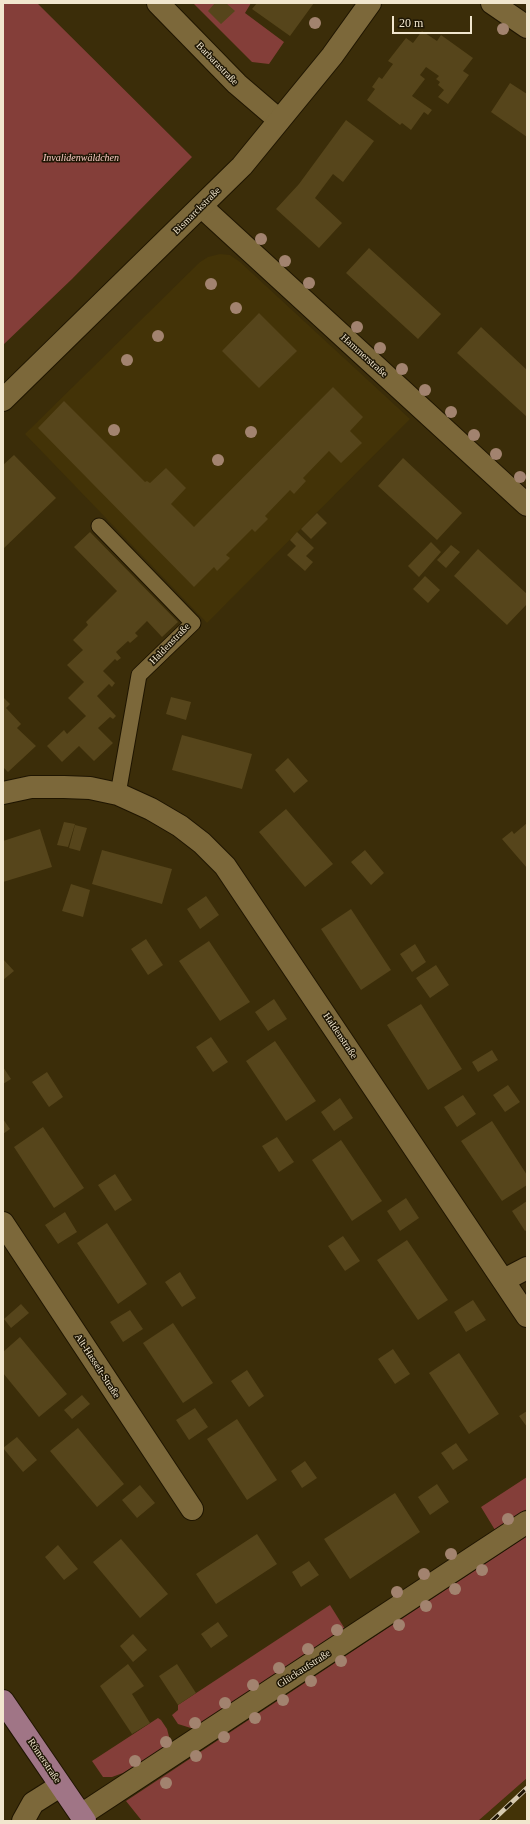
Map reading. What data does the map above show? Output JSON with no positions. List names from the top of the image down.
{
  "streets": {
    "main road": ["Römerstraße"],
    "street": [
      "Barbarastraße",
      "Bismarckstraße",
      "Hammerstraße",
      "Haldenstraße",
      "Alt-Hasselt-Straße",
      "Glückaufstraße"
    ]
  },
  "crossings": [
    ["Barbarastraße", "Bismarckstraße"],
    ["Bismarckstraße", "Hammerstraße"],
    ["Glückaufstraße", "Römerstraße"]
  ],
  "parks": ["Invalidenwäldchen"],
  "scale_bar": "20 m"
}
